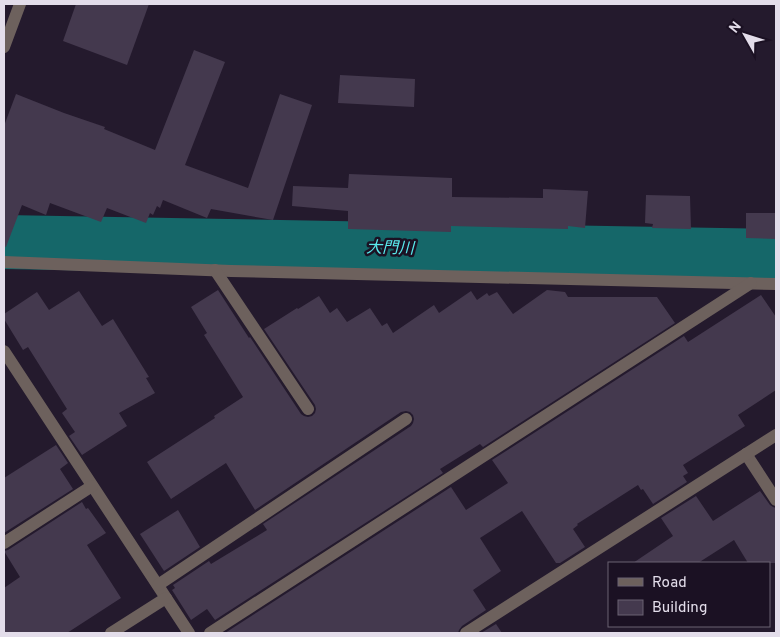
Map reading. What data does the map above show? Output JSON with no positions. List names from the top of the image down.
{
  "water": ["大門川"],
  "legend": ["Road", "Building"],
  "north": "top left"
}
